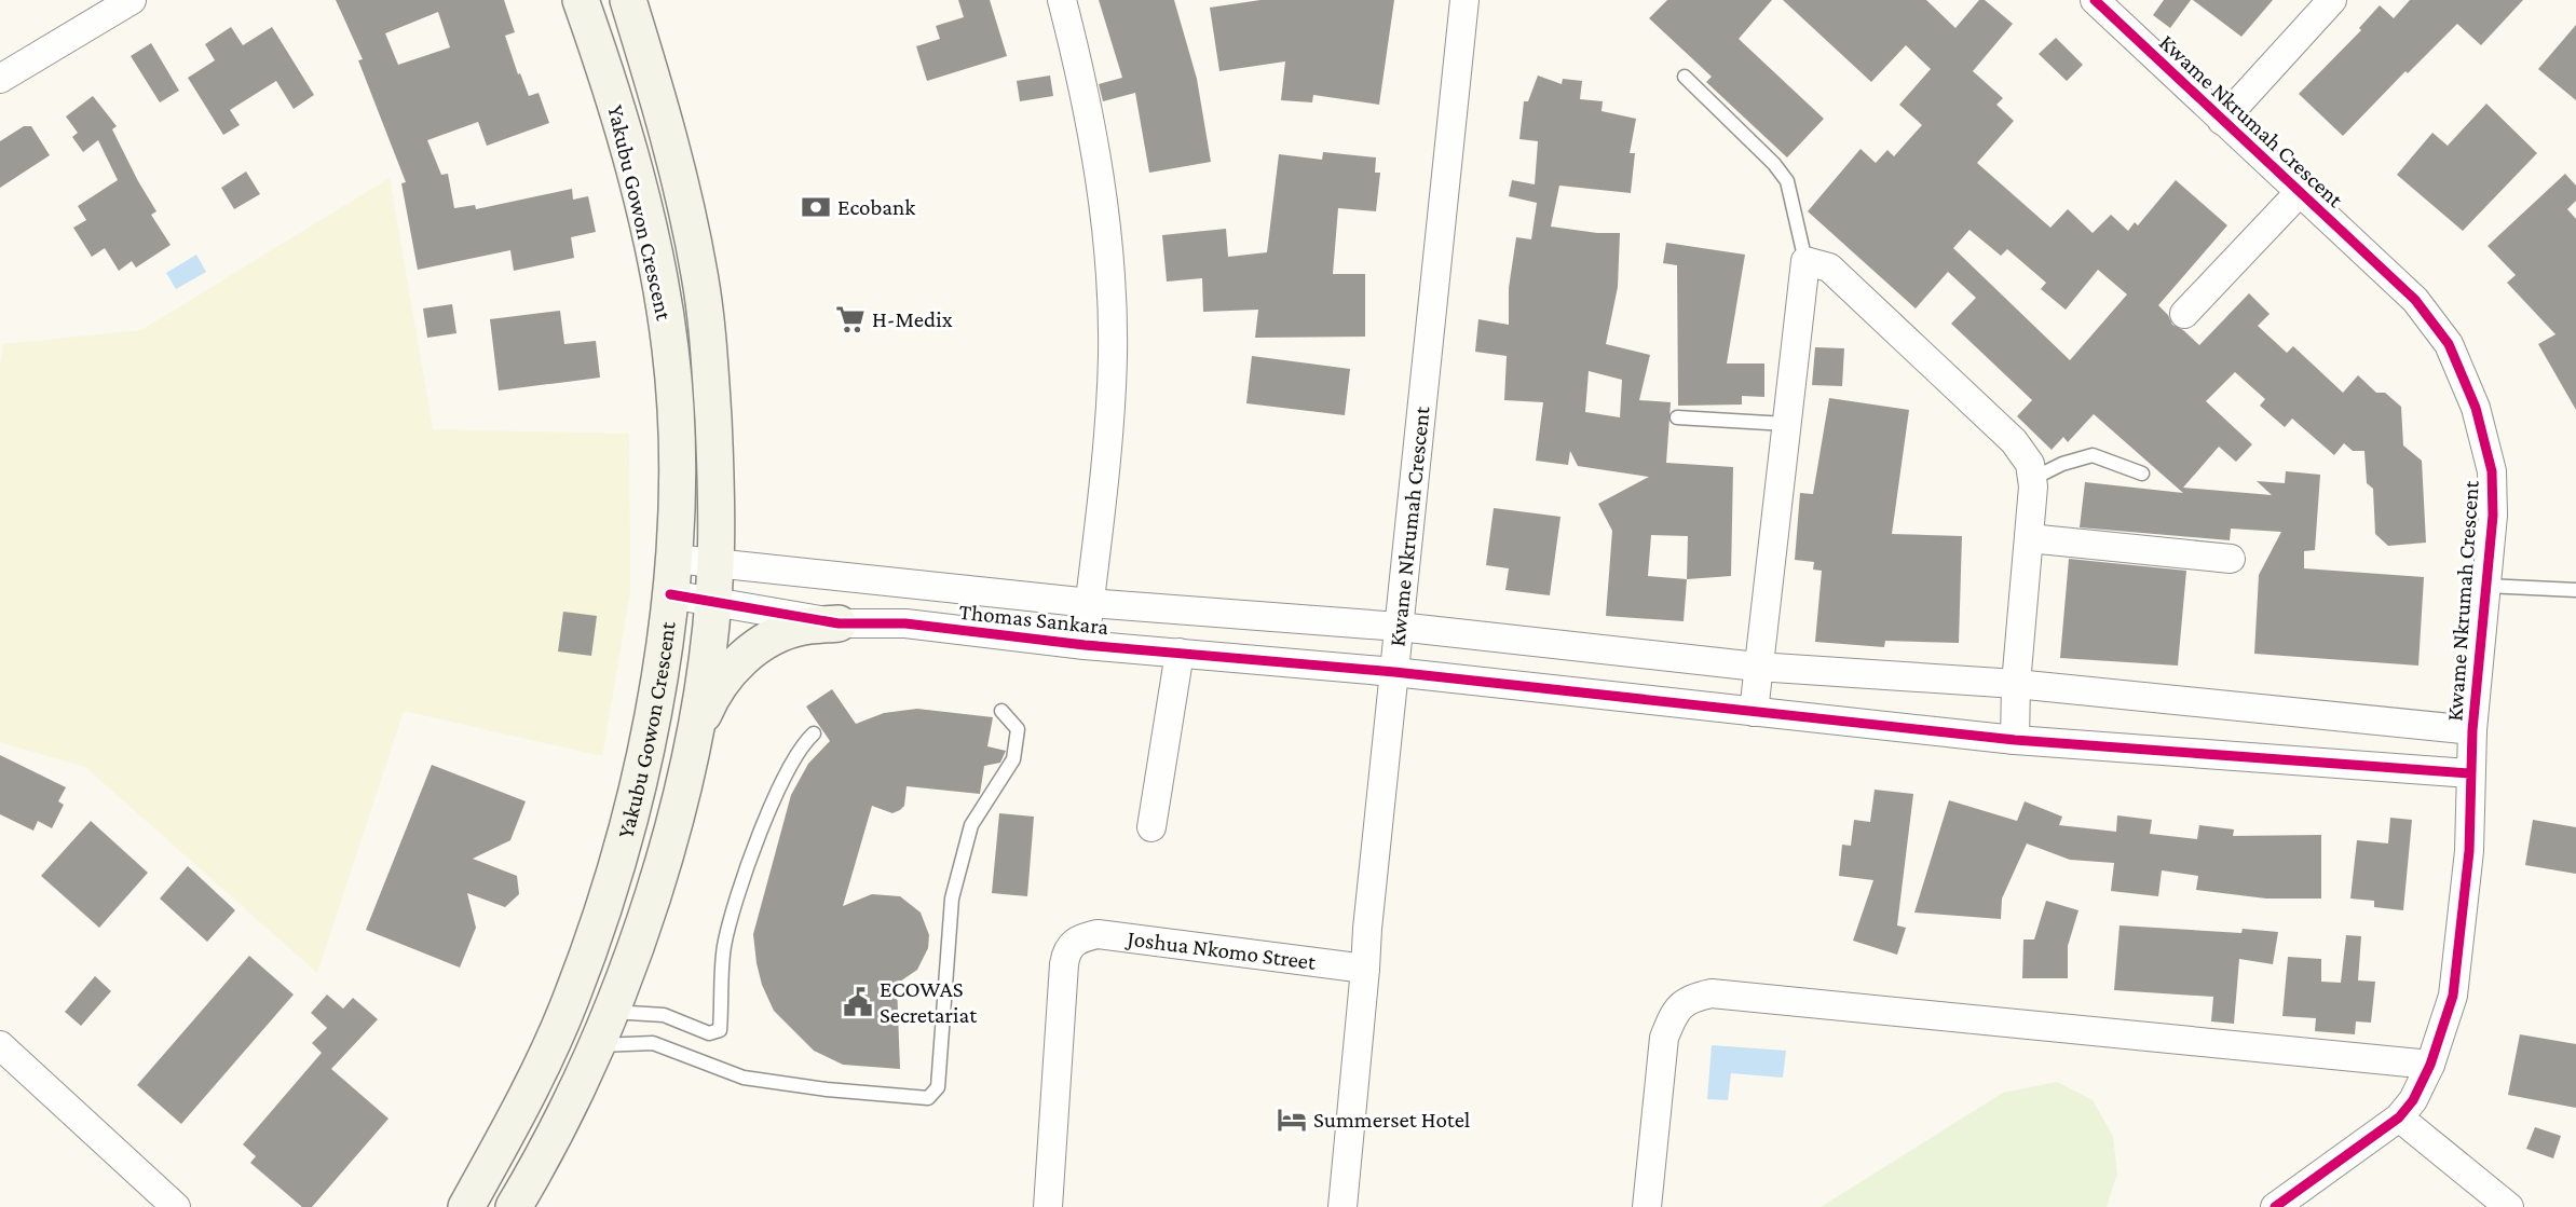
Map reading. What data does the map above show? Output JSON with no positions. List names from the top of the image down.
{
  "streets": {
    "main road": ["Yakubu Gowon Crescent"],
    "street": ["Kwame Nkrumah Crescent", "Thomas Sankara", "Joshua Nkomo Street"]
  },
  "crossings": [
    ["Kwame Nkrumah Crescent", "Thomas Sankara"],
    ["Kwame Nkrumah Crescent", "Joshua Nkomo Street"],
    ["Yakubu Gowon Crescent", "Thomas Sankara"]
  ],
  "places": {
    "bank": ["Ecobank"],
    "supermarket": ["H-Medix"],
    "public building": ["ECOWAS Secretariat"],
    "hotel": ["Summerset Hotel"]
  }
}
